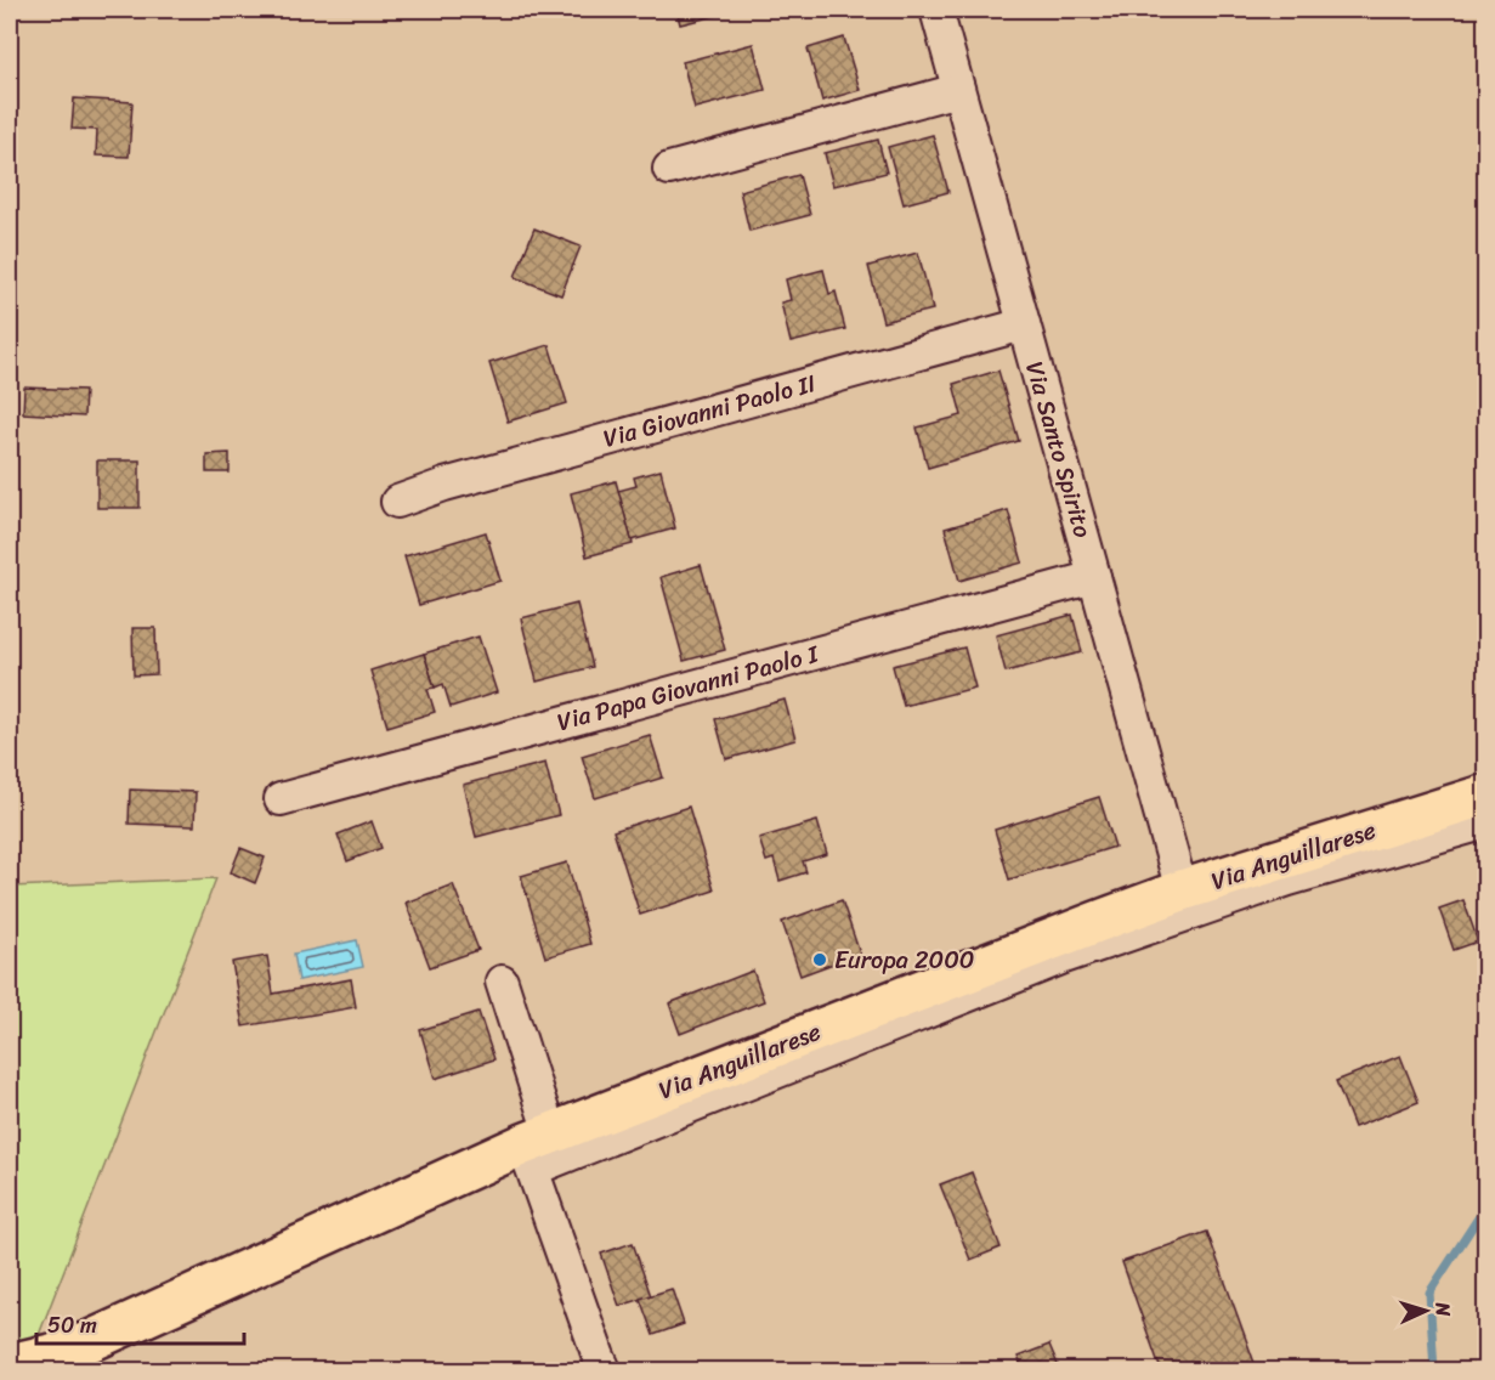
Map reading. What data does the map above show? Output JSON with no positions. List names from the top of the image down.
{
  "streets": {
    "main road": ["Via Anguillarese"],
    "street": ["Via Giovanni Paolo II", "Via Santo Spirito", "Via Papa Giovanni Paolo I"]
  },
  "crossings": [
    ["Via Giovanni Paolo II", "Via Santo Spirito"],
    ["Via Santo Spirito", "Via Papa Giovanni Paolo I"],
    ["Via Santo Spirito", "Via Anguillarese"]
  ],
  "places": ["Europa 2000"],
  "scale_bar": "50 m",
  "north": "right"
}
